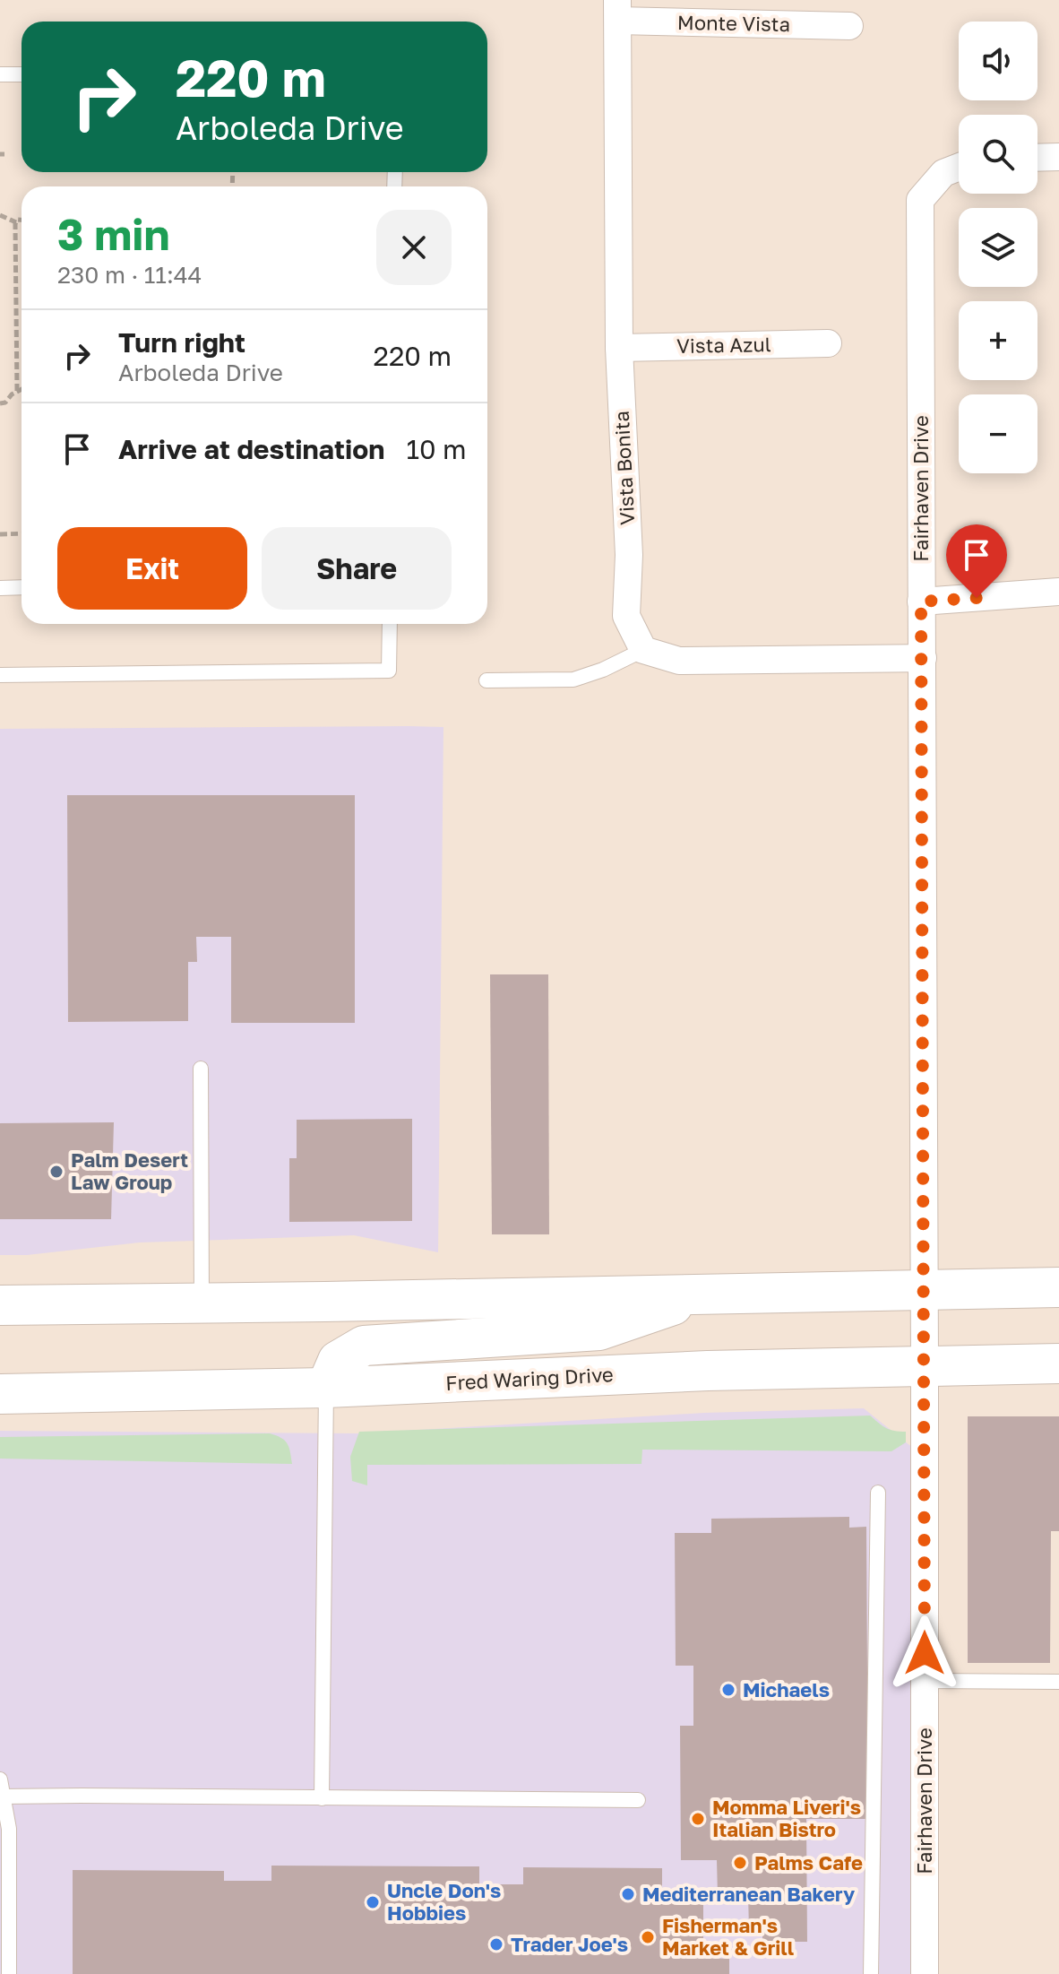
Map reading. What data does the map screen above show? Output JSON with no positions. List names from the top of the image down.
{
  "streets": {
    "main road": ["Fred Waring Drive"],
    "street": [
      "Monte Vista",
      "Vista Azul",
      "Vista Bonita",
      "Fairhaven Drive"
    ]
  },
  "crossings": [
    ["Monte Vista", "Vista Bonita"],
    ["Vista Azul", "Vista Bonita"],
    ["Fairhaven Drive", "Fred Waring Drive"]
  ],
  "places": [
    "Palm Desert Law Group",
    "Michaels",
    "Momma Liveri's Italian Bistro",
    "Palms Cafe",
    "Mediterranean Bakery",
    "Uncle Don's Hobbies",
    "Fisherman's Market & Grill",
    "Trader Joe's"
  ],
  "page": {
    "map_buttons": ["+", "−"],
    "turn": ["220 m", "Arboleda Drive"],
    "heading": ["3 min", "230 m · 11:44"],
    "list": [
      {
        "name": "Turn right",
        "note": "Arboleda Drive",
        "value": "220 m"
      },
      {
        "name": "Arrive at destination",
        "value": "10 m"
      }
    ],
    "buttons": ["Exit", "Share"]
  }
}
